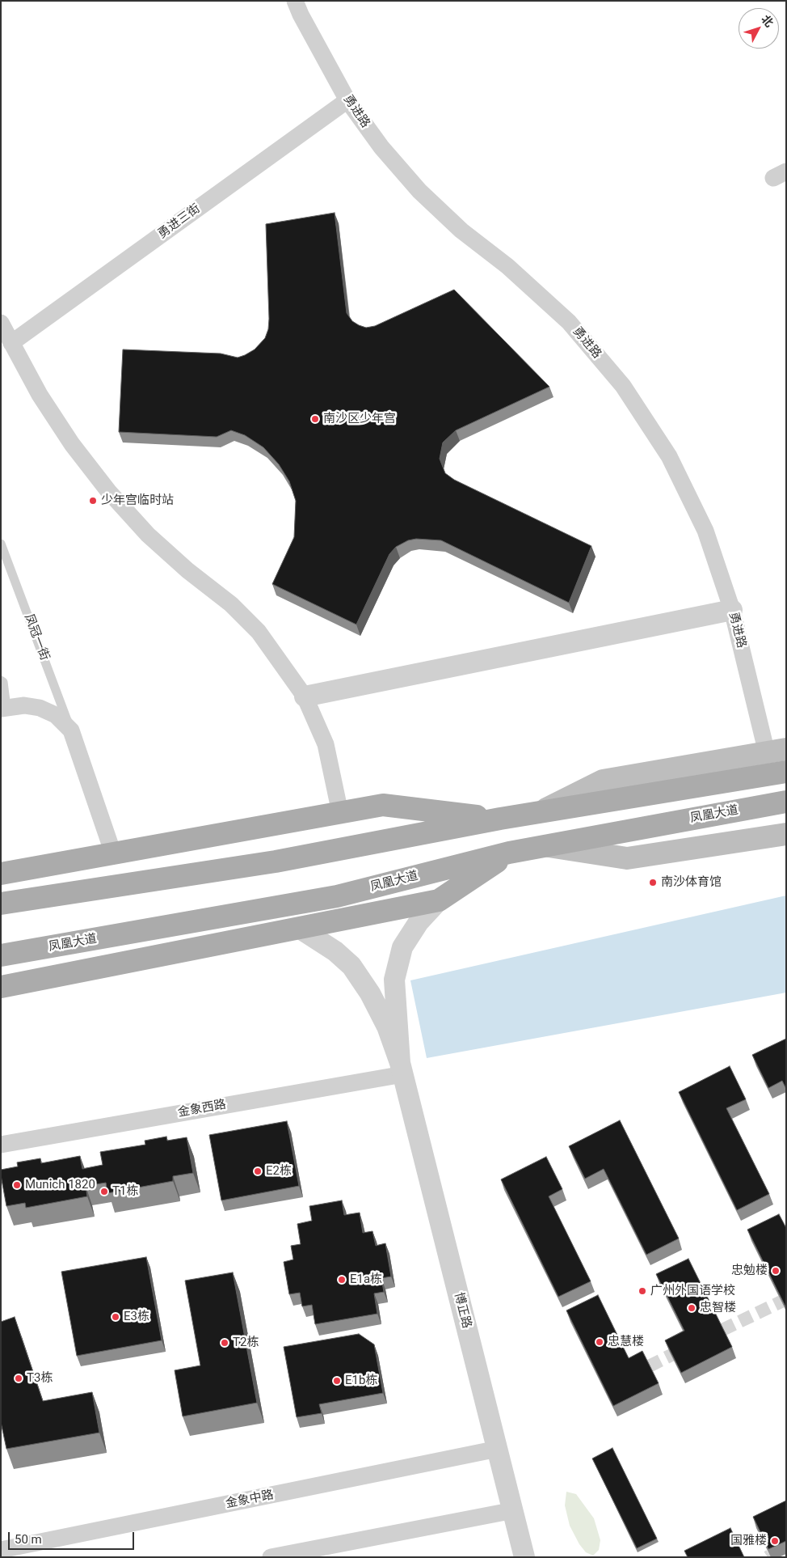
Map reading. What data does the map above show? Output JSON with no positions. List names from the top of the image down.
{
  "streets": {
    "main road": ["凤凰大道"],
    "street": [
      "勇进路",
      "勇进三街",
      "金象西路",
      "博正路",
      "金象中路"
    ],
    "lane": ["凤冠一街"]
  },
  "crossings": [
    ["勇进路", "勇进三街"],
    ["金象西路", "博正路"],
    ["博正路", "金象中路"]
  ],
  "places": [
    "南沙区少年宫",
    "少年宫临时站",
    "南沙体育馆",
    "E2栋",
    "Munich 1820",
    "T1栋",
    "忠勉楼",
    "E1a栋",
    "广州外国语学校",
    "忠智楼",
    "E3栋",
    "忠慧楼",
    "T2栋",
    "T3栋",
    "E1b栋",
    "国雅楼"
  ],
  "scale_bar": "50 m",
  "north": "top right"
}
